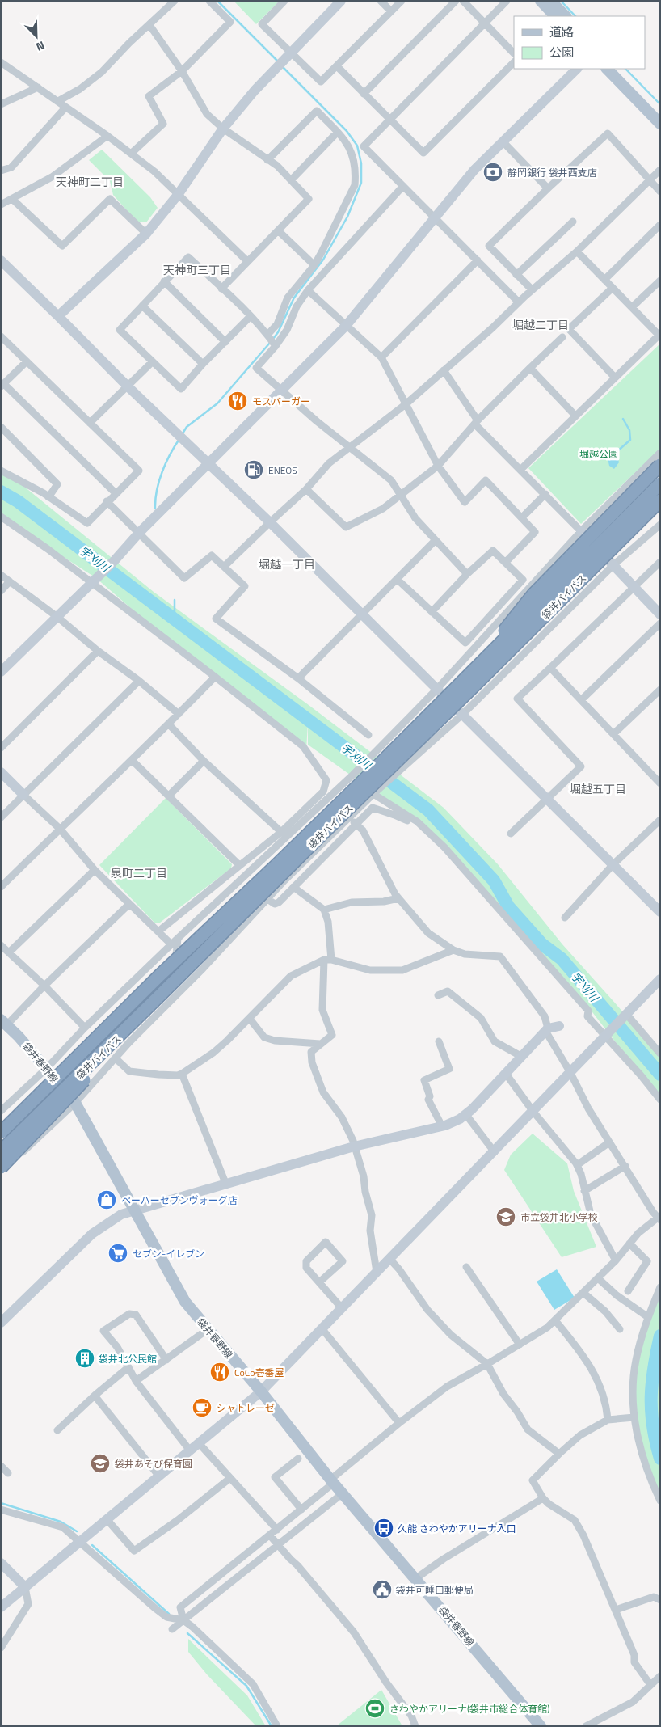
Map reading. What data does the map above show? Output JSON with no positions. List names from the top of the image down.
{
  "streets": {
    "highway": ["袋井バイパス"],
    "main road": ["袋井春野線"]
  },
  "districts": [
    "天神町二丁目",
    "天神町三丁目",
    "堀越二丁目",
    "堀越一丁目",
    "堀越五丁目",
    "泉町二丁目"
  ],
  "water": ["宇刈川"],
  "parks": ["堀越公園"],
  "places": {
    "bank": ["静岡銀行 袋井西支店"],
    "restaurant": ["モスバーガー", "CoCo壱番屋"],
    "fuel station": ["ENEOS"],
    "shop": ["ペーハーセブンヴォーグ店"],
    "school or university": ["市立袋井北小学校", "袋井あそび保育園"],
    "supermarket": ["セブン-イレブン"],
    "building": ["袋井北公民館"],
    "cafe": ["シャトレーゼ"],
    "bus stop": ["久能 さわやかアリーナ入口"],
    "public building": ["袋井可睡口郵便局"],
    "sports": ["さわやかアリーナ(袋井市総合体育館)"]
  },
  "legend": ["道路", "公園"],
  "north": "bottom right"
}
